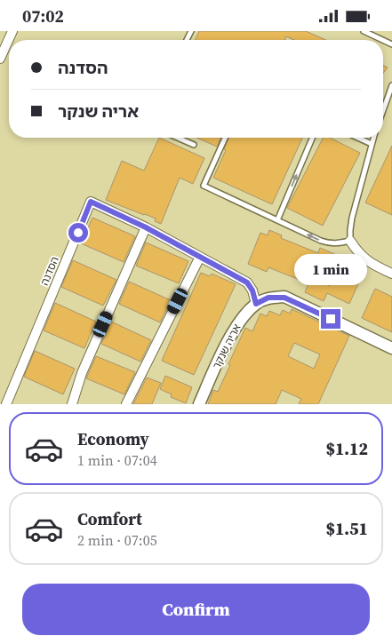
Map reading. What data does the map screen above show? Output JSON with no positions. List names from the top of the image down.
{
  "streets": {
    "street": ["הסדנה", "אריה שנקר"]
  },
  "page": {
    "status": "07:02",
    "banner": ["הסדנה", "אריה שנקר"],
    "bubble": "1 min",
    "list": [
      {
        "name": "Economy",
        "note": "1 min · 07:04",
        "value": "$1.12"
      },
      {
        "name": "Comfort",
        "note": "2 min · 07:05",
        "value": "$1.51"
      }
    ],
    "buttons": "Confirm"
  }
}
